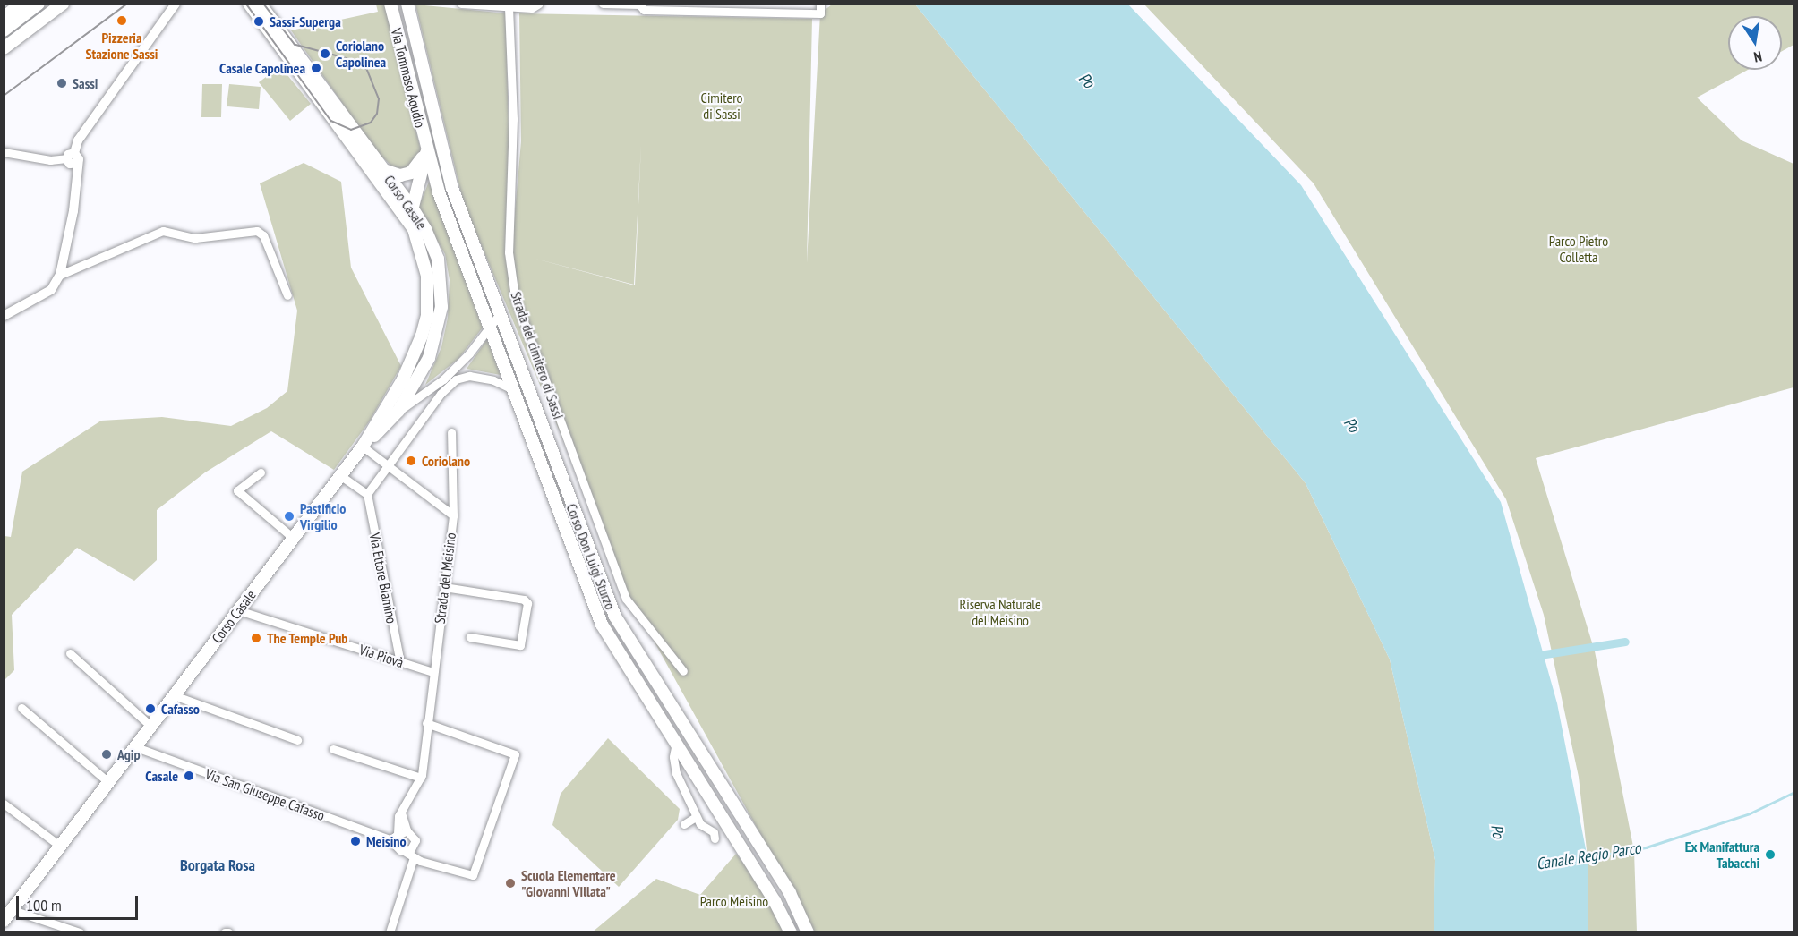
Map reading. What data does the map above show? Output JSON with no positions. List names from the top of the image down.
{
  "streets": {
    "main road": ["Via Tommaso Agudio", "Corso Casale", "Corso Don Luigi Sturzo"],
    "street": [
      "Strada del cimitero di Sassi",
      "Via Ettore Biamino",
      "Strada del Meisino",
      "Via Piovà",
      "Via San Giuseppe Cafasso"
    ]
  },
  "crossings": [
    ["Via Tommaso Agudio", "Corso Don Luigi Sturzo"],
    ["Corso Casale", "Via Piovà"],
    ["Corso Casale", "Via San Giuseppe Cafasso"],
    ["Via Ettore Biamino", "Via Piovà"],
    ["Strada del Meisino", "Via Piovà"],
    ["Strada del Meisino", "Via San Giuseppe Cafasso"]
  ],
  "districts": ["Borgata Rosa"],
  "water": ["Po", "Canale Regio Parco"],
  "parks": [
    "Cimitero di Sassi",
    "Parco Pietro Colletta",
    "Riserva Naturale del Meisino",
    "Parco Meisino"
  ],
  "places": [
    "Pizzeria Stazione Sassi",
    "Sassi-Superga",
    "Coriolano Capolinea",
    "Casale Capolinea",
    "Sassi",
    "Coriolano",
    "Pastificio Virgilio",
    "The Temple Pub",
    "Cafasso",
    "Agip",
    "Casale",
    "Meisino",
    "Ex Manifattura Tabacchi",
    "Scuola Elementare \"Giovanni Villata\""
  ],
  "scale_bar": "100 m",
  "north": "bottom"
}
